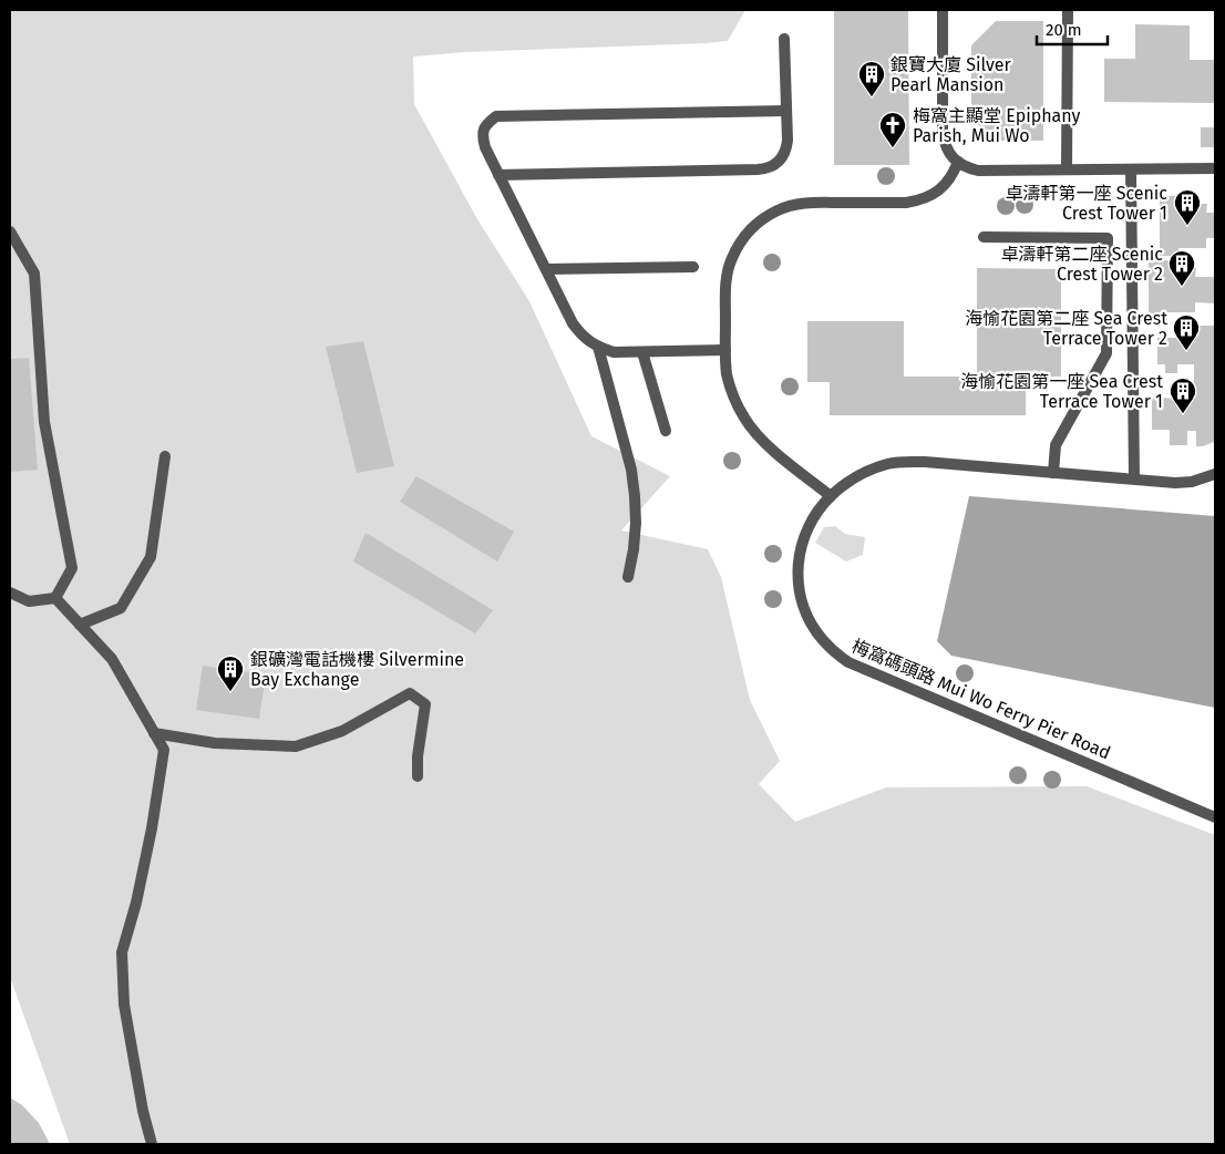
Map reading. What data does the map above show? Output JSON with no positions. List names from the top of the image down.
{
  "streets": {
    "street": ["梅窩碼頭路 Mui Wo Ferry Pier Road"]
  },
  "places": {
    "building": [
      "銀寶大廈 Silver Pearl Mansion",
      "卓濤軒第一座 Scenic Crest Tower 1",
      "卓濤軒第二座 Scenic Crest Tower 2",
      "海愉花園第二座 Sea Crest Terrace Tower 2",
      "海愉花園第一座 Sea Crest Terrace Tower 1",
      "銀礦灣電話機樓 Silvermine Bay Exchange"
    ],
    "church": ["梅窩主顯堂 Epiphany Parish, Mui Wo"]
  },
  "scale_bar": "20 m"
}
